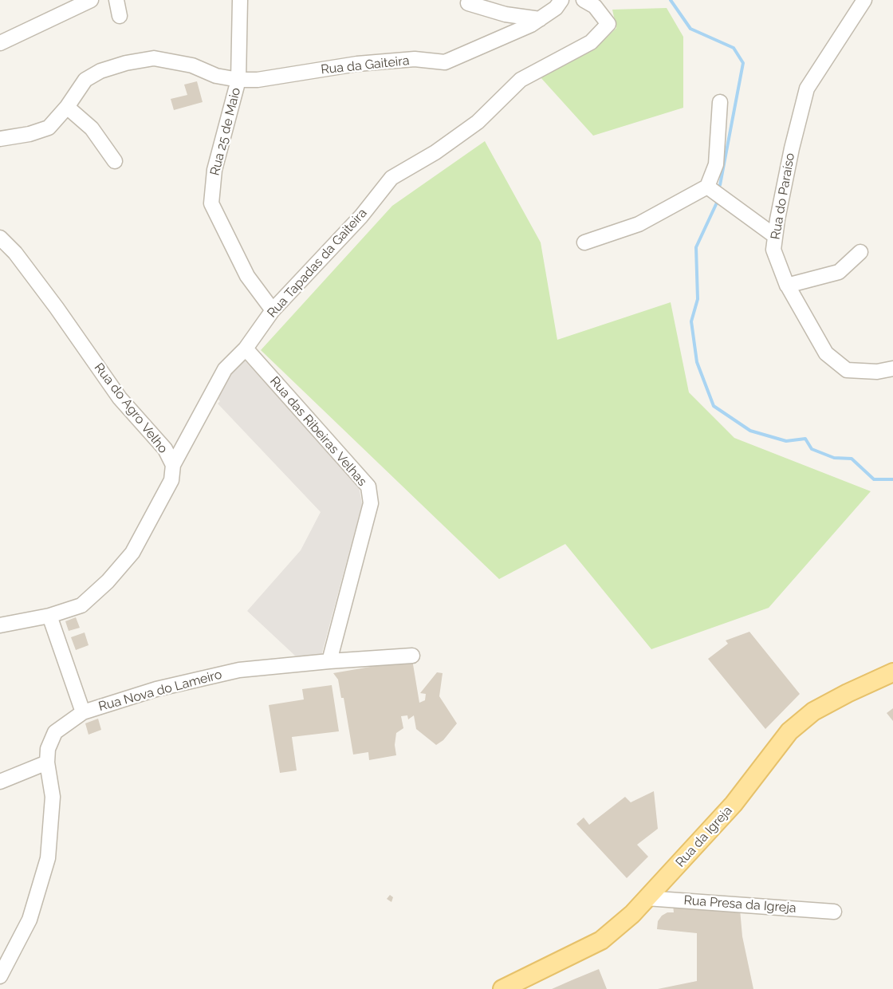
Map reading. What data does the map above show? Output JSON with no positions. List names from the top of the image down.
{
  "streets": {
    "main road": ["Rua da Igreja"],
    "street": [
      "Rua da Gaiteira",
      "Rua 25 de Maio",
      "Rua do Paraíso",
      "Rua Tapadas da Gaiteira",
      "Rua do Agro Velho",
      "Rua das Ribeiras Velhas",
      "Rua Nova do Lameiro",
      "Rua Presa da Igreja"
    ]
  },
  "crossings": [
    ["Rua da Gaiteira", "Rua 25 de Maio"],
    ["Rua 25 de Maio", "Rua Tapadas da Gaiteira"],
    ["Rua Tapadas da Gaiteira", "Rua do Agro Velho"],
    ["Rua Tapadas da Gaiteira", "Rua das Ribeiras Velhas"],
    ["Rua das Ribeiras Velhas", "Rua Nova do Lameiro"],
    ["Rua da Igreja", "Rua Presa da Igreja"]
  ]
}
